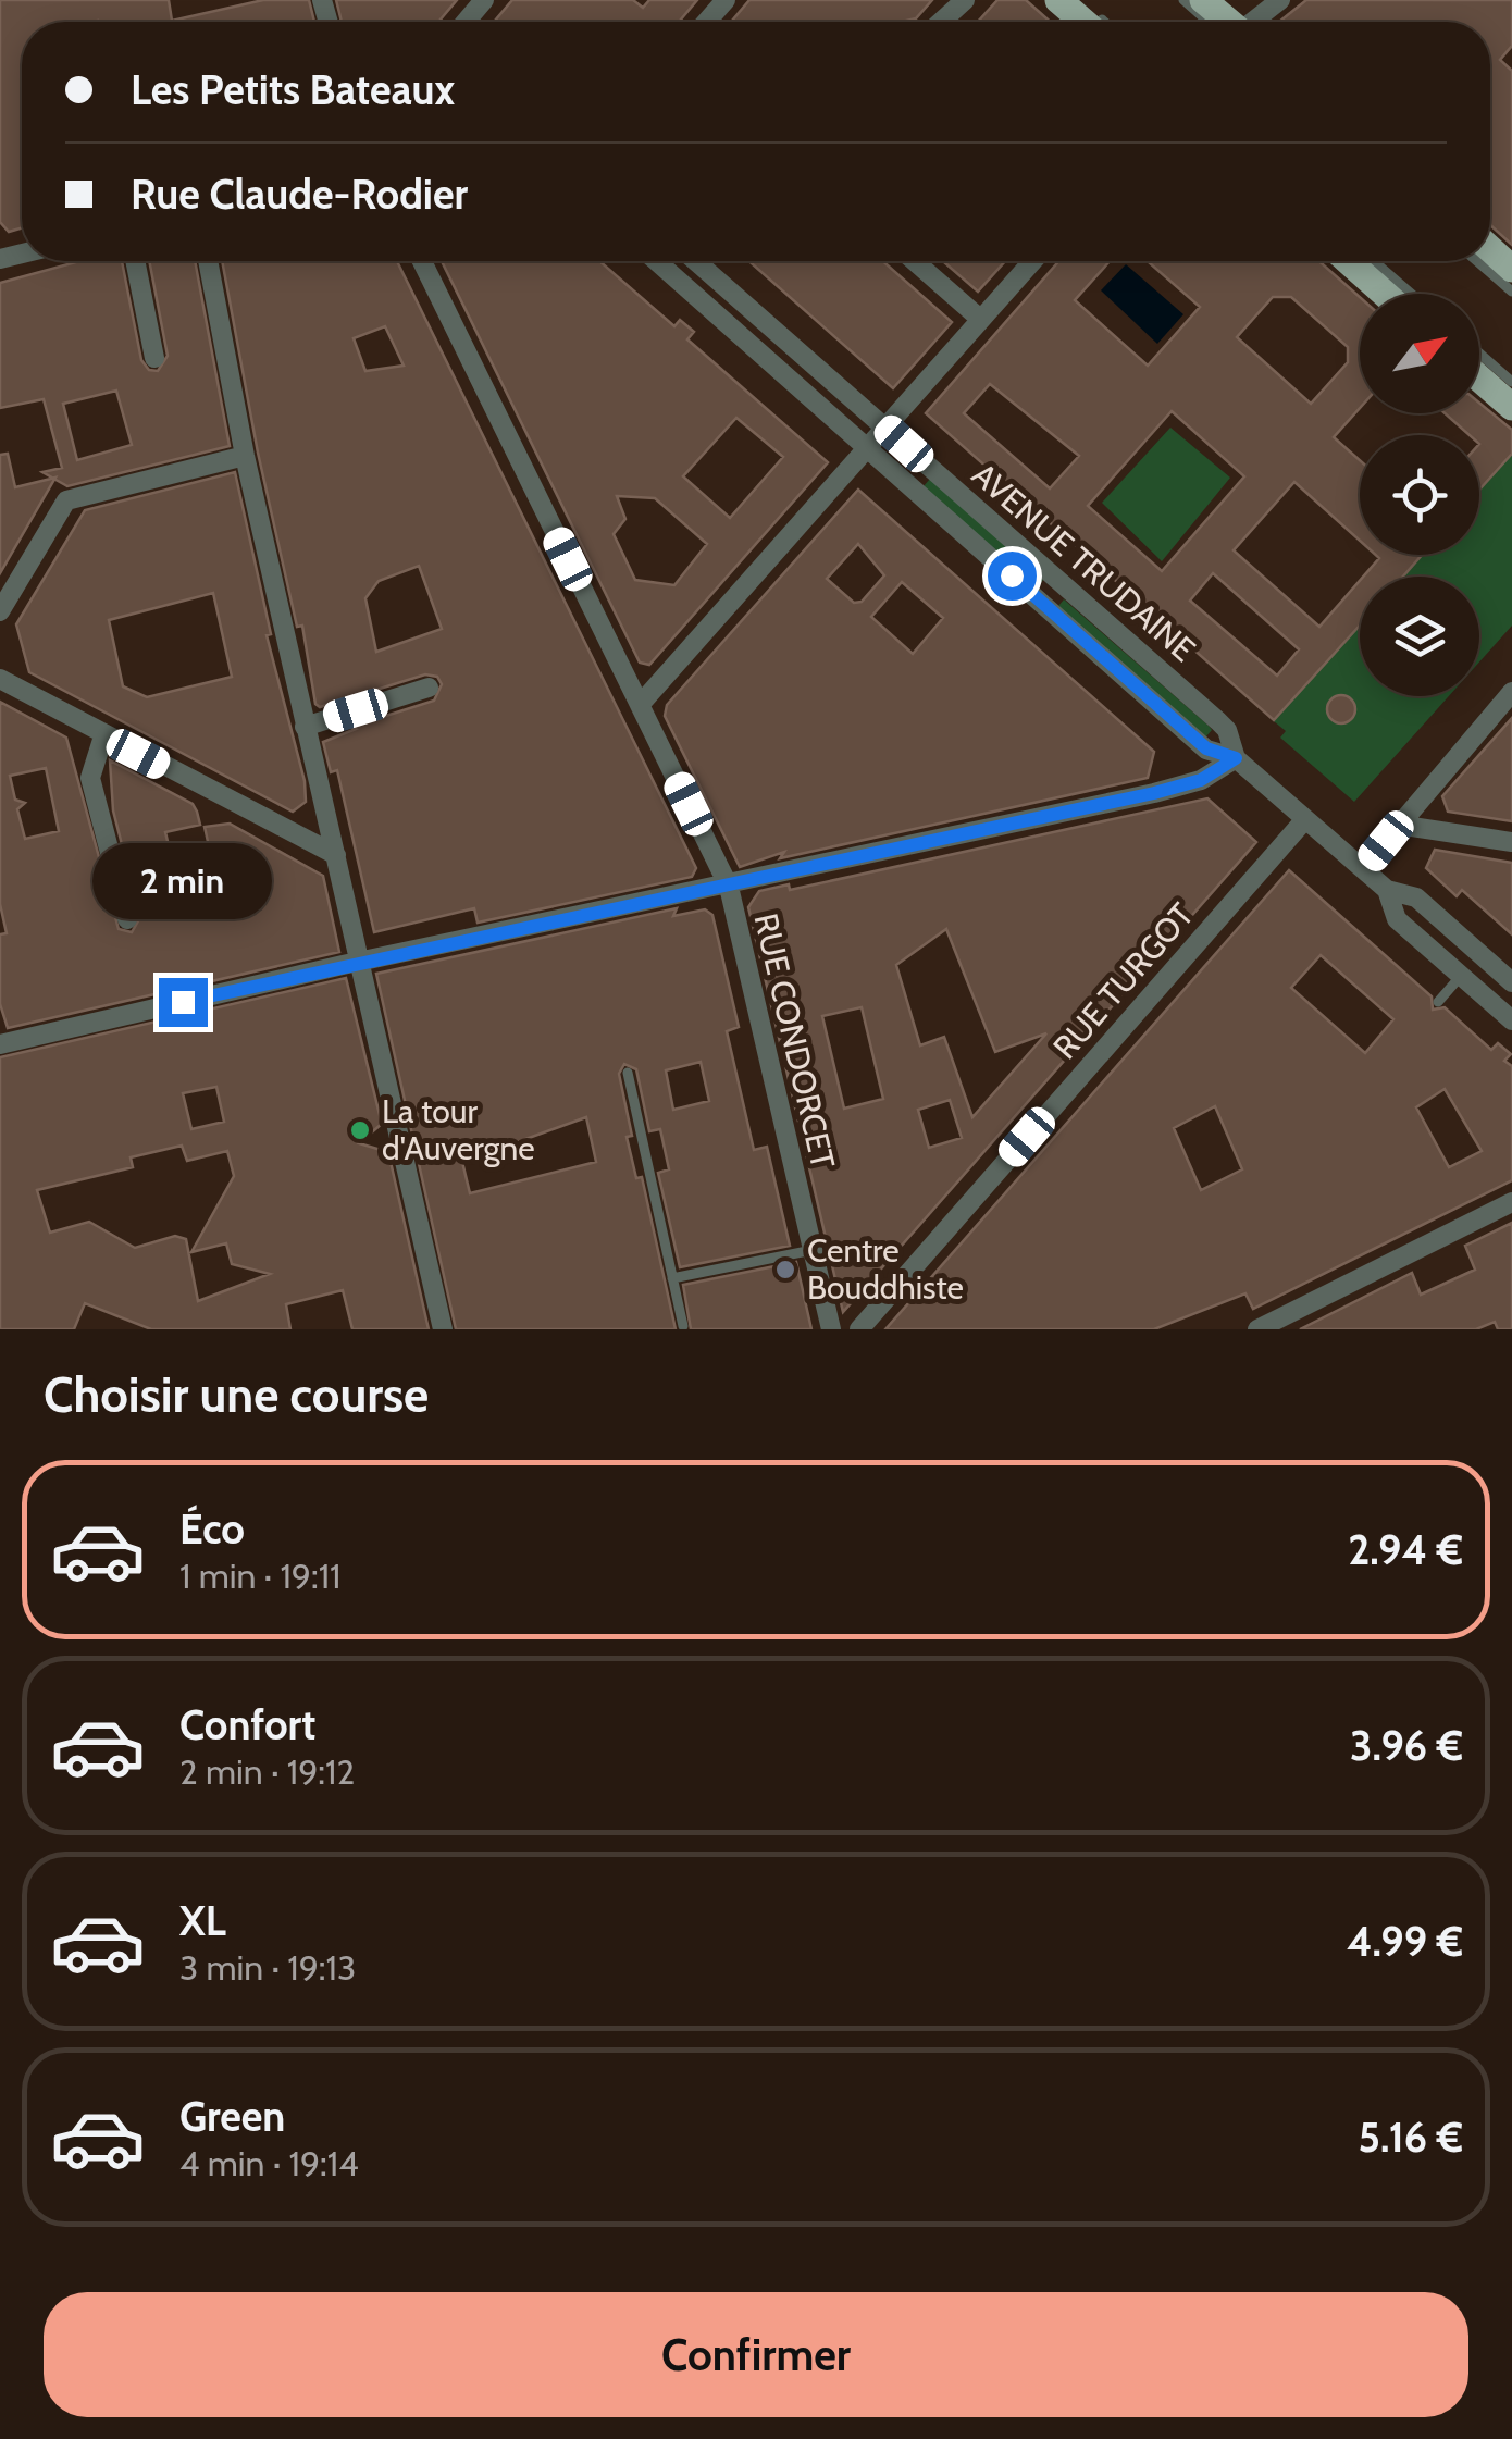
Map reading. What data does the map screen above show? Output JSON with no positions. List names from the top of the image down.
{
  "streets": {
    "street": ["AVENUE TRUDAINE", "RUE TURGOT", "RUE CONDORCET"]
  },
  "crossings": [
    ["AVENUE TRUDAINE", "RUE TURGOT"]
  ],
  "places": ["La tour d'Auvergne", "Centre Bouddhiste"],
  "north": "top right",
  "page": {
    "banner": ["Les Petits Bateaux", "Rue Claude-Rodier"],
    "bubble": "2 min",
    "heading": "Choisir une course",
    "list": [
      {
        "name": "Éco",
        "note": "1 min · 19:11",
        "value": "2.94 €"
      },
      {
        "name": "Confort",
        "note": "2 min · 19:12",
        "value": "3.96 €"
      },
      {
        "name": "XL",
        "note": "3 min · 19:13",
        "value": "4.99 €"
      },
      {
        "name": "Green",
        "note": "4 min · 19:14",
        "value": "5.16 €"
      }
    ],
    "buttons": "Confirmer"
  }
}
